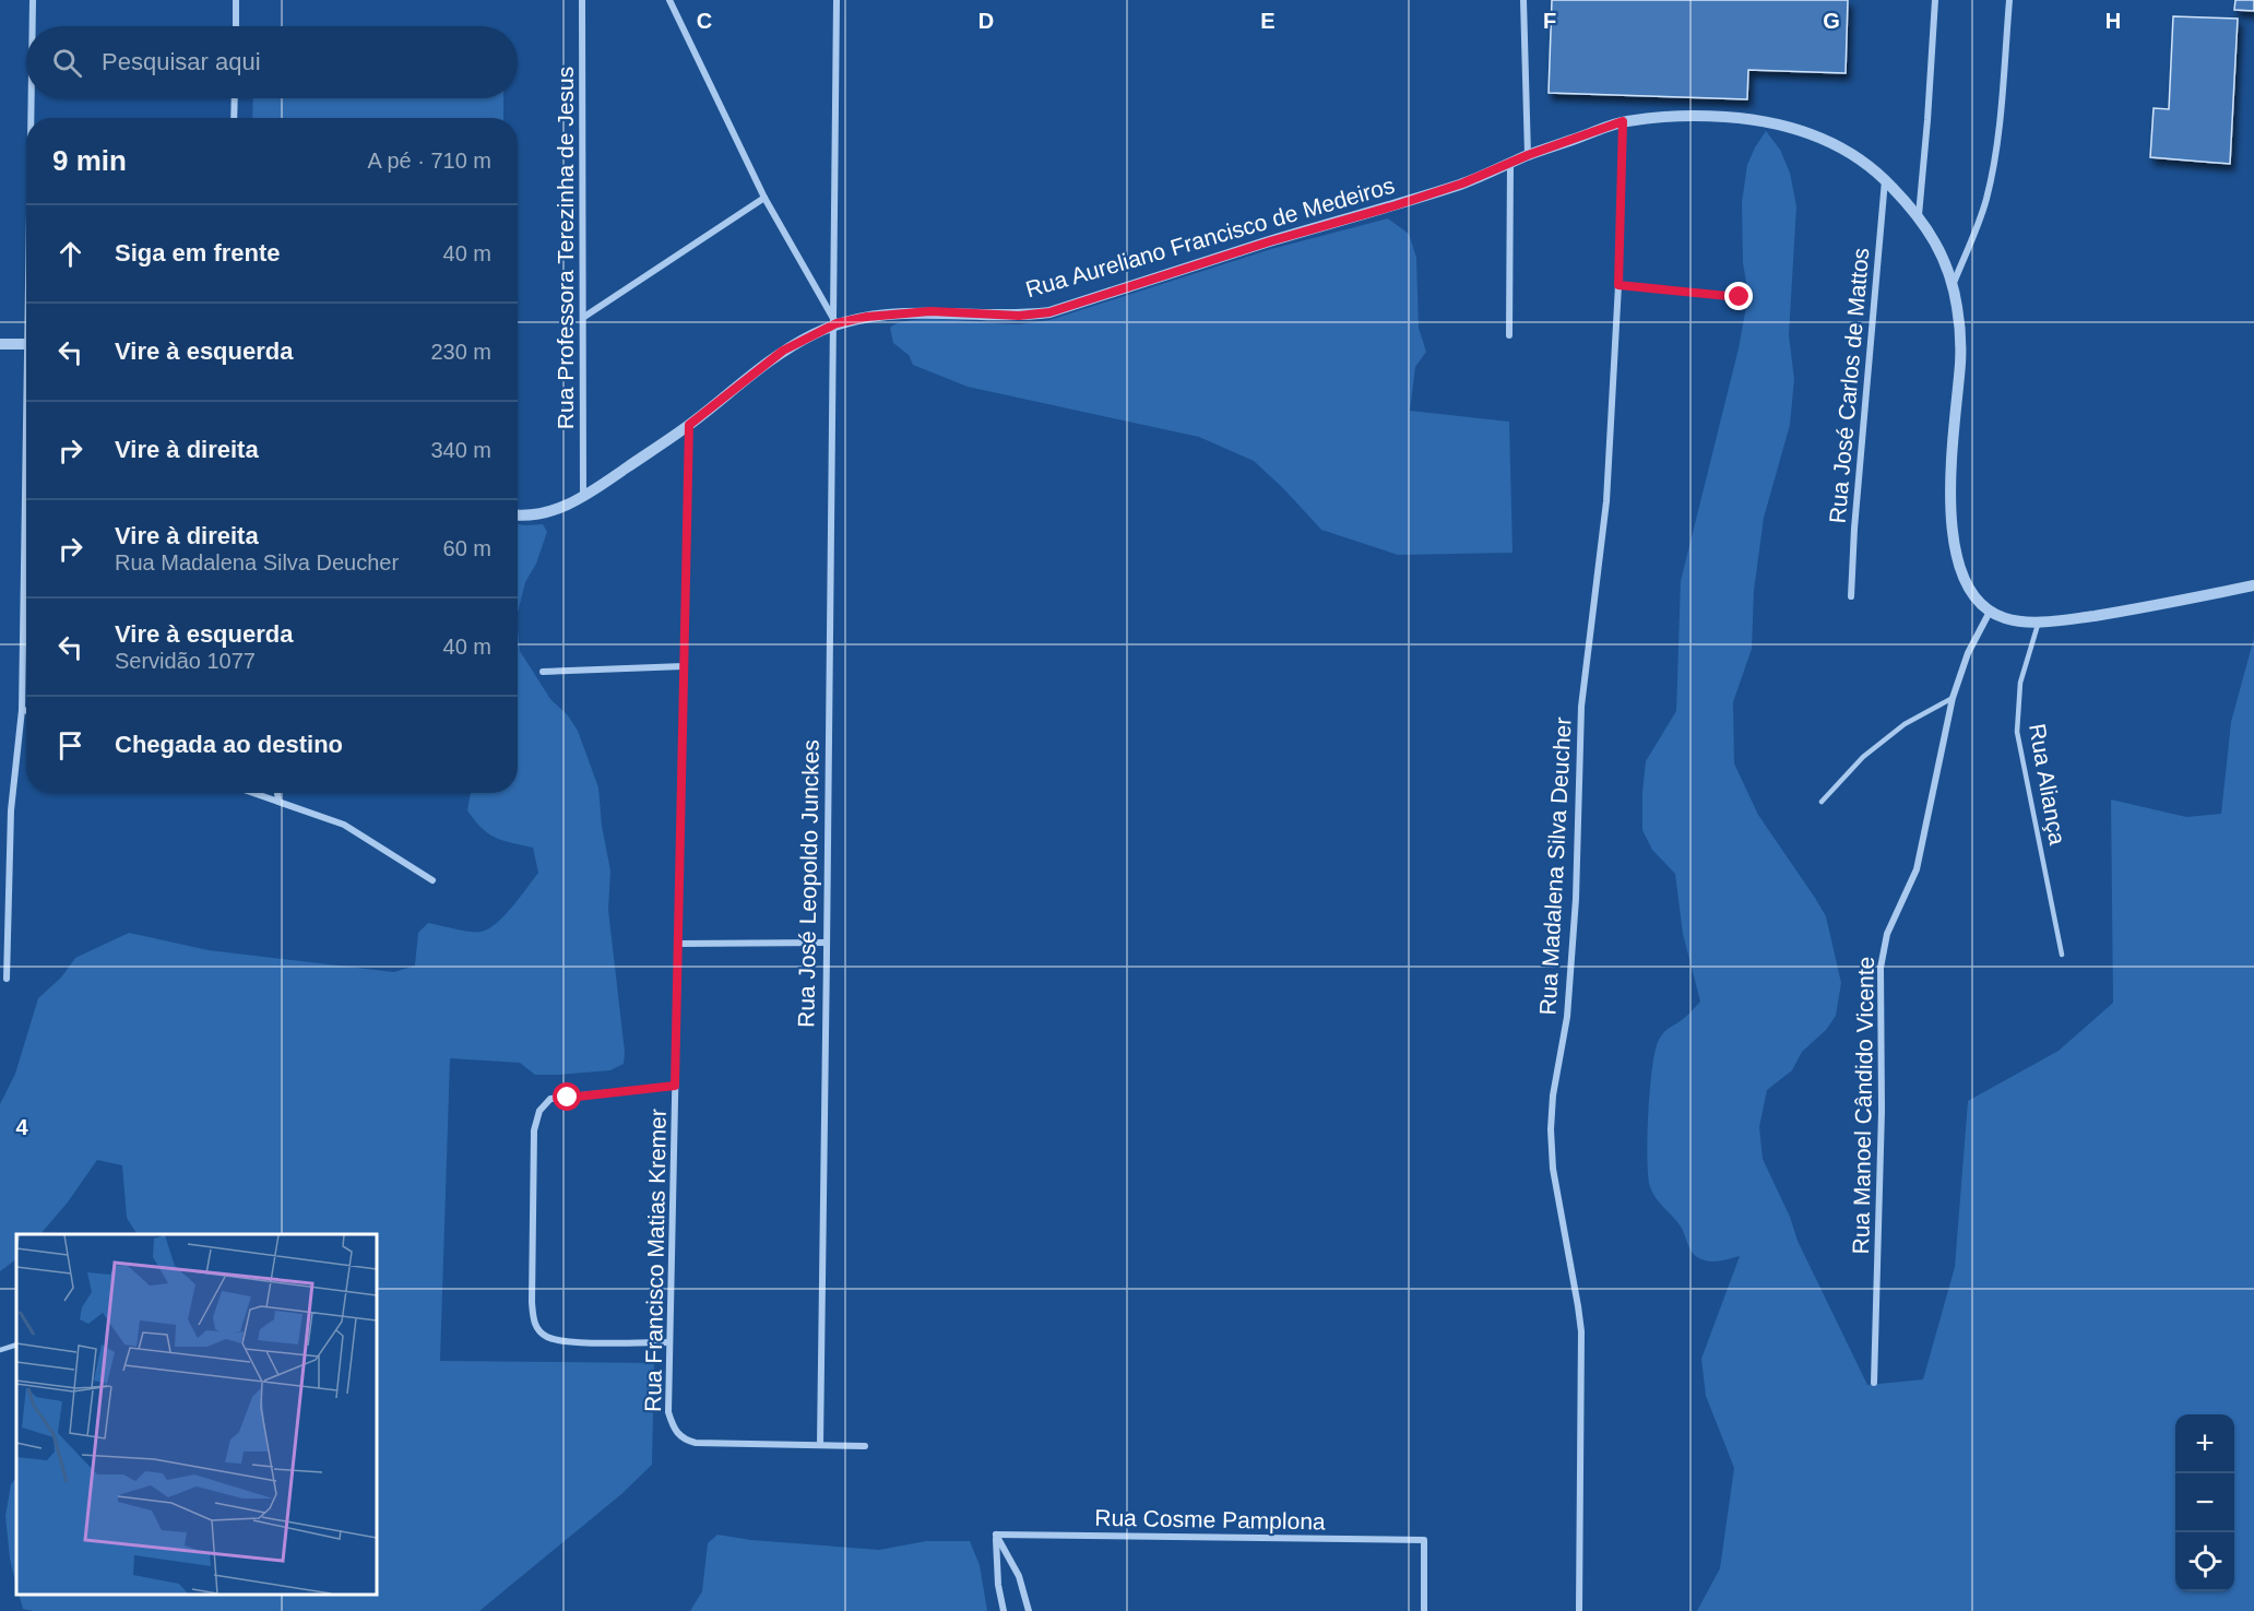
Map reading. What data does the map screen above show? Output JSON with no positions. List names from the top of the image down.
{
  "streets": {
    "street": [
      "Rua Aureliano Francisco de Medeiros",
      "Rua Professora Terezinha de Jesus",
      "Rua José Carlos de Mattos",
      "Rua Madalena Silva Deucher",
      "Rua José Leopoldo Junckes",
      "Rua Manoel Cândido Vicente",
      "Rua Francisco Matias Kremer",
      "Rua Cosme Pamplona"
    ],
    "lane": ["Rua Aliança"]
  },
  "crossings": [
    ["Rua Aureliano Francisco de Medeiros", "Rua Professora Terezinha de Jesus"],
    ["Rua Aureliano Francisco de Medeiros", "Rua José Carlos de Mattos"],
    ["Rua Aureliano Francisco de Medeiros", "Rua Madalena Silva Deucher"],
    ["Rua Aureliano Francisco de Medeiros", "Rua José Leopoldo Junckes"],
    ["Rua Aureliano Francisco de Medeiros", "Rua Manoel Cândido Vicente"],
    ["Rua Aureliano Francisco de Medeiros", "Rua Francisco Matias Kremer"],
    ["Rua José Leopoldo Junckes", "Rua Francisco Matias Kremer"]
  ],
  "page": {
    "search": "Pesquisar aqui",
    "heading": ["9 min", "A pé · 710 m"],
    "list": [
      ["Siga em frente", "40 m"],
      ["Vire à esquerda", "230 m"],
      ["Vire à direita", "340 m"],
      ["Vire à direita", "Rua Madalena Silva Deucher", "60 m"],
      ["Vire à esquerda", "Servidão 1077", "40 m"],
      "Chegada ao destino"
    ],
    "map_buttons": ["+", "−"]
  },
  "grid": {
    "columns": [
      "C",
      "D",
      "E",
      "F",
      "G",
      "H"
    ],
    "rows": ["4"]
  }
}
